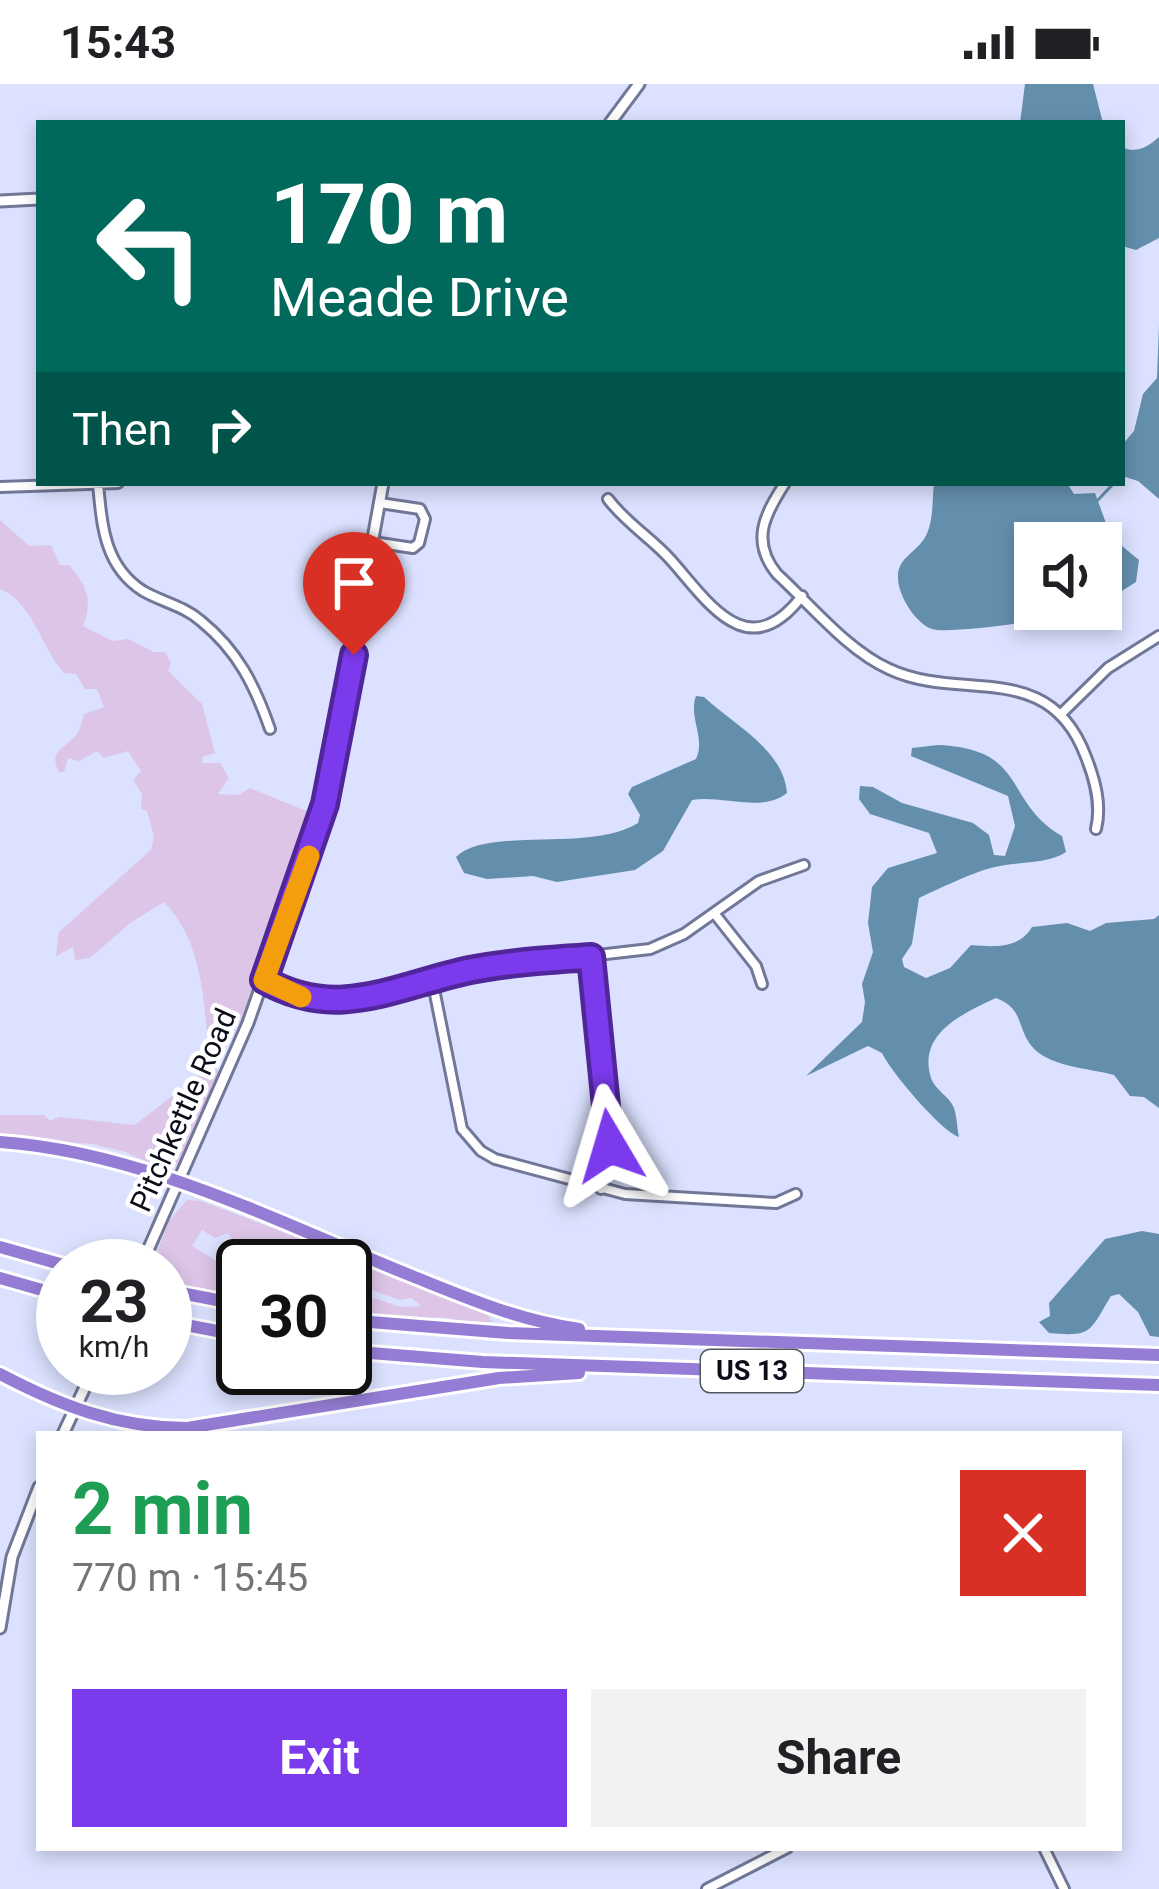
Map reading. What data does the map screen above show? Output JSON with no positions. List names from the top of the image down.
{
  "streets": {
    "highway": ["US 13"],
    "main road": ["Pitchkettle Road"]
  },
  "page": {
    "status": "15:43",
    "turn": ["170 m", "Meade Drive"],
    "then": "Then",
    "speed": "23 km/h",
    "limit": "30",
    "heading": ["2 min", "770 m · 15:45"],
    "buttons": ["Exit", "Share"]
  }
}
